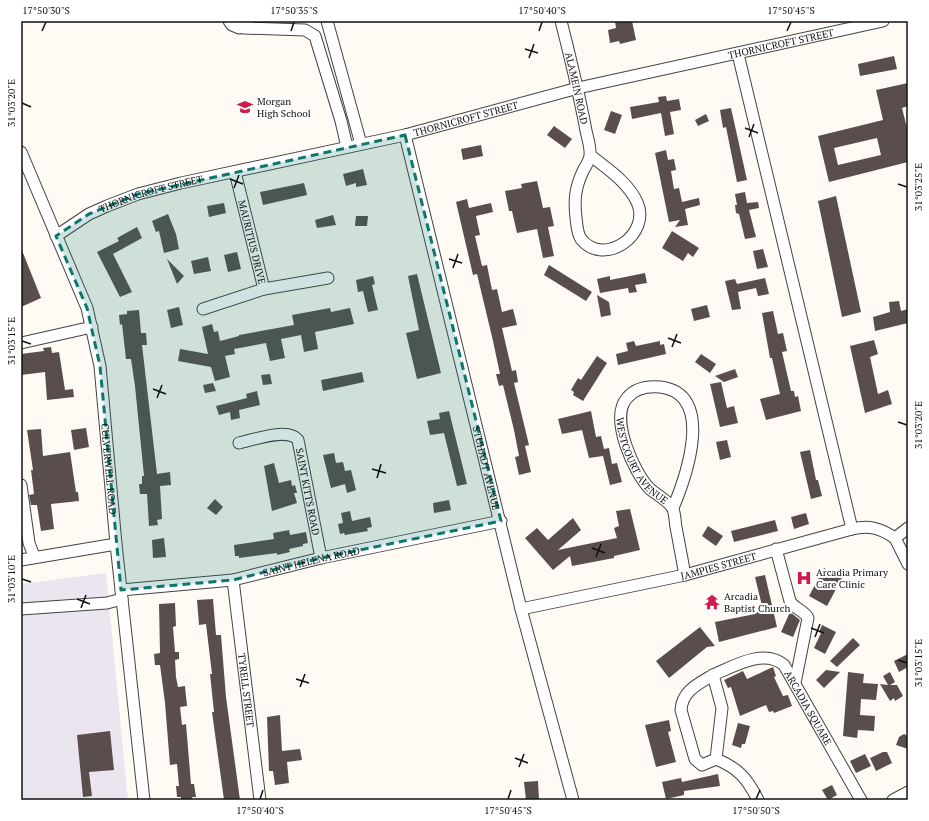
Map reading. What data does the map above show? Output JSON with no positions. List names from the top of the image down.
{
  "streets": {
    "street": [
      "THORNICROFT STREET",
      "ALAMEIN ROAD",
      "MAURITIUS DRIVE",
      "WESTCOURT AVENUE",
      "STUHADT AVENUE",
      "CULVERWELL ROAD",
      "SAINT KITTS ROAD",
      "SAINT HELENA ROAD",
      "JAMPIES STREET",
      "TYRELL STREET",
      "ARCADIA SQUARE"
    ]
  },
  "crossings": [
    ["THORNICROFT STREET", "ALAMEIN ROAD"],
    ["THORNICROFT STREET", "MAURITIUS DRIVE"],
    ["THORNICROFT STREET", "STUHADT AVENUE"],
    ["THORNICROFT STREET", "CULVERWELL ROAD"],
    ["WESTCOURT AVENUE", "JAMPIES STREET"],
    ["STUHADT AVENUE", "SAINT HELENA ROAD"],
    ["STUHADT AVENUE", "JAMPIES STREET"],
    ["CULVERWELL ROAD", "SAINT HELENA ROAD"],
    ["SAINT KITTS ROAD", "SAINT HELENA ROAD"],
    ["SAINT HELENA ROAD", "TYRELL STREET"]
  ],
  "places": {
    "school or university": ["Morgan High School"],
    "hospital": ["Arcadia Primary Care Clinic"],
    "temple": ["Arcadia Baptist Church"]
  },
  "coordinates": [
    "17°50'30\"S",
    "17°50'35\"S",
    "17°50'40\"S",
    "17°50'45\"S",
    "31°03'20\"E",
    "31°03'25\"E",
    "31°03'15\"E",
    "31°03'10\"E",
    "17°50'50\"S"
  ]
}
